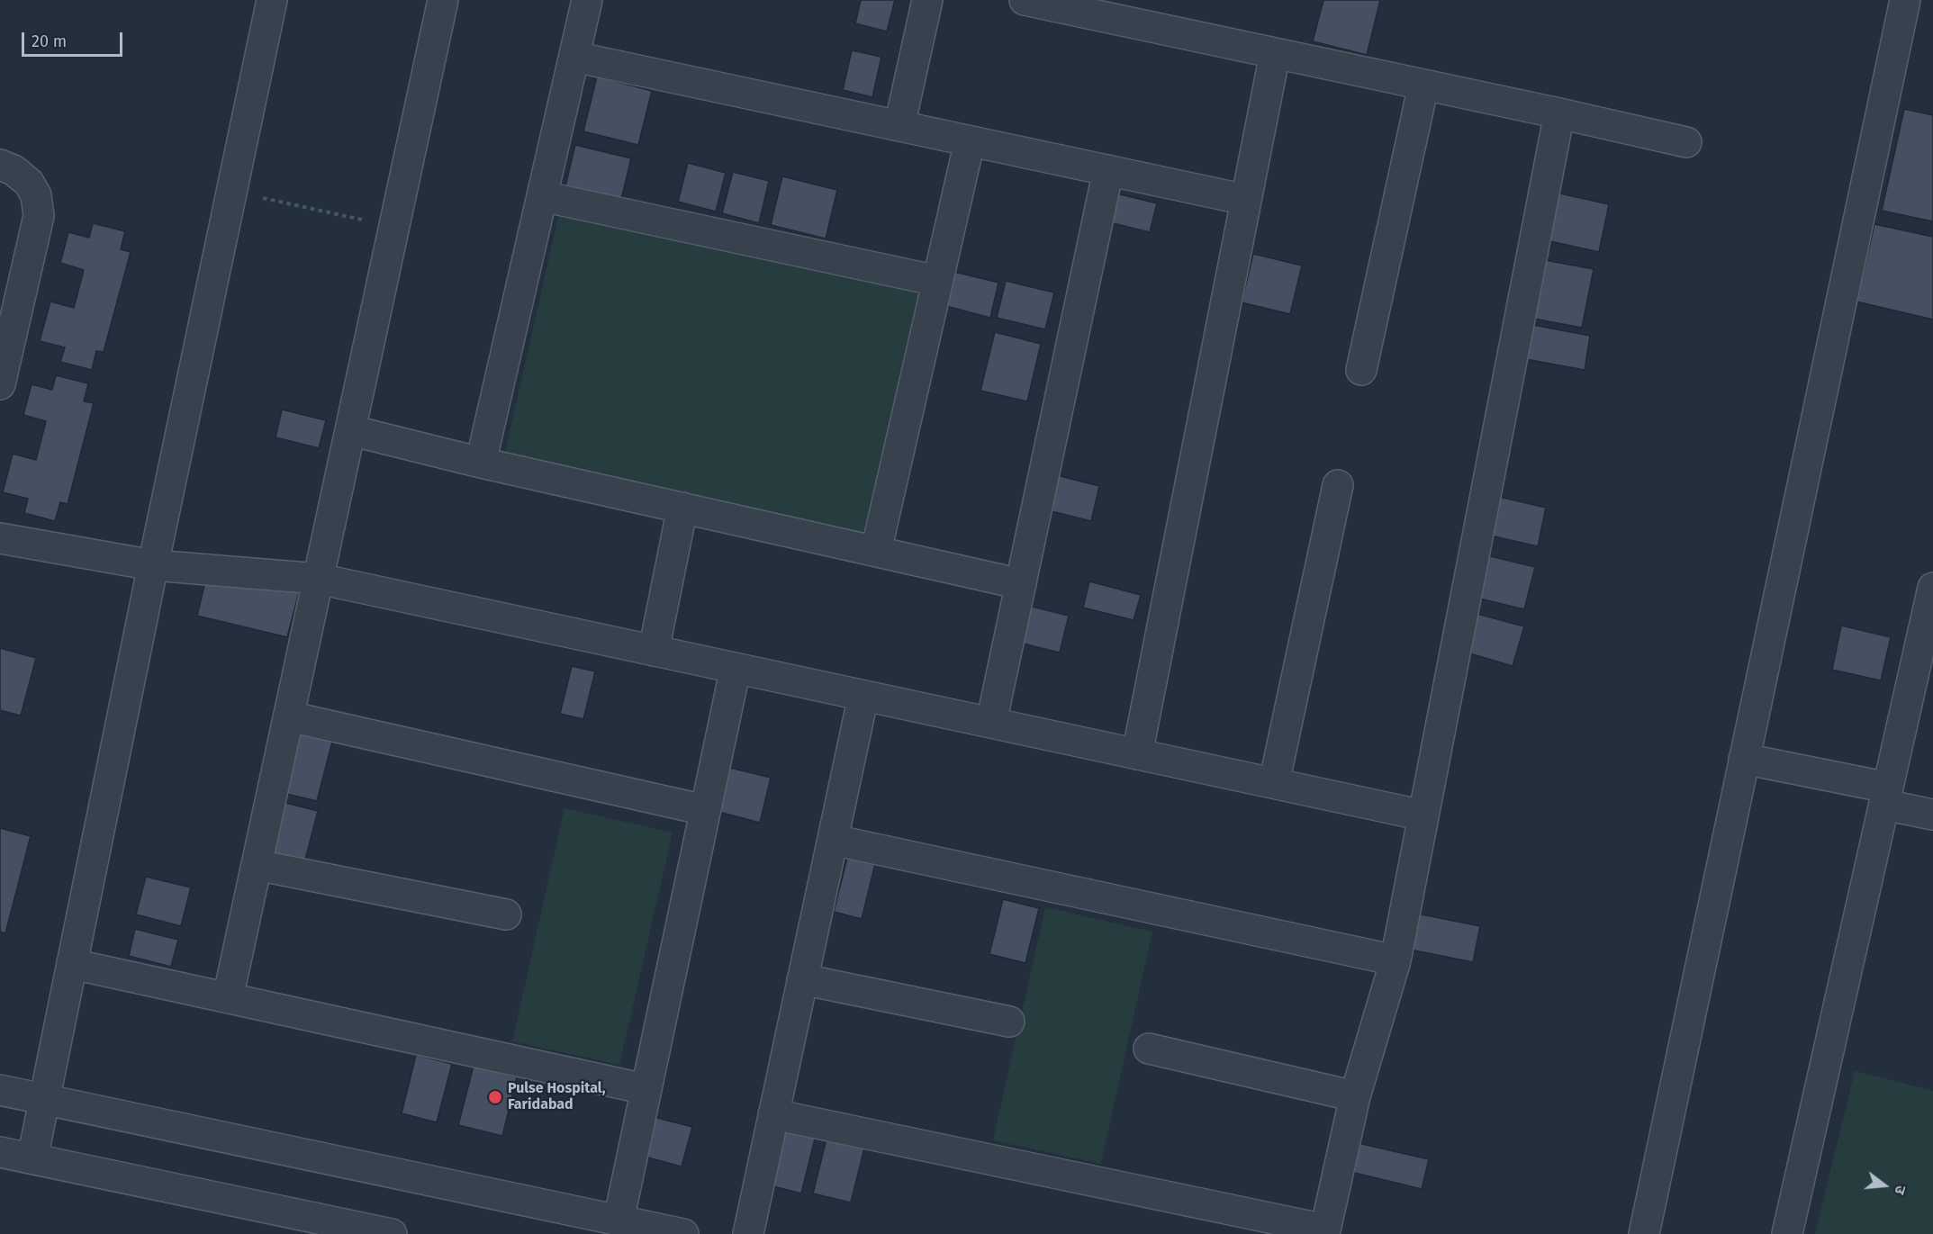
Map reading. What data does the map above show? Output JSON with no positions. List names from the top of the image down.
{
  "places": ["Pulse Hospital, Faridabad"],
  "scale_bar": "20 m",
  "north": "right"
}
